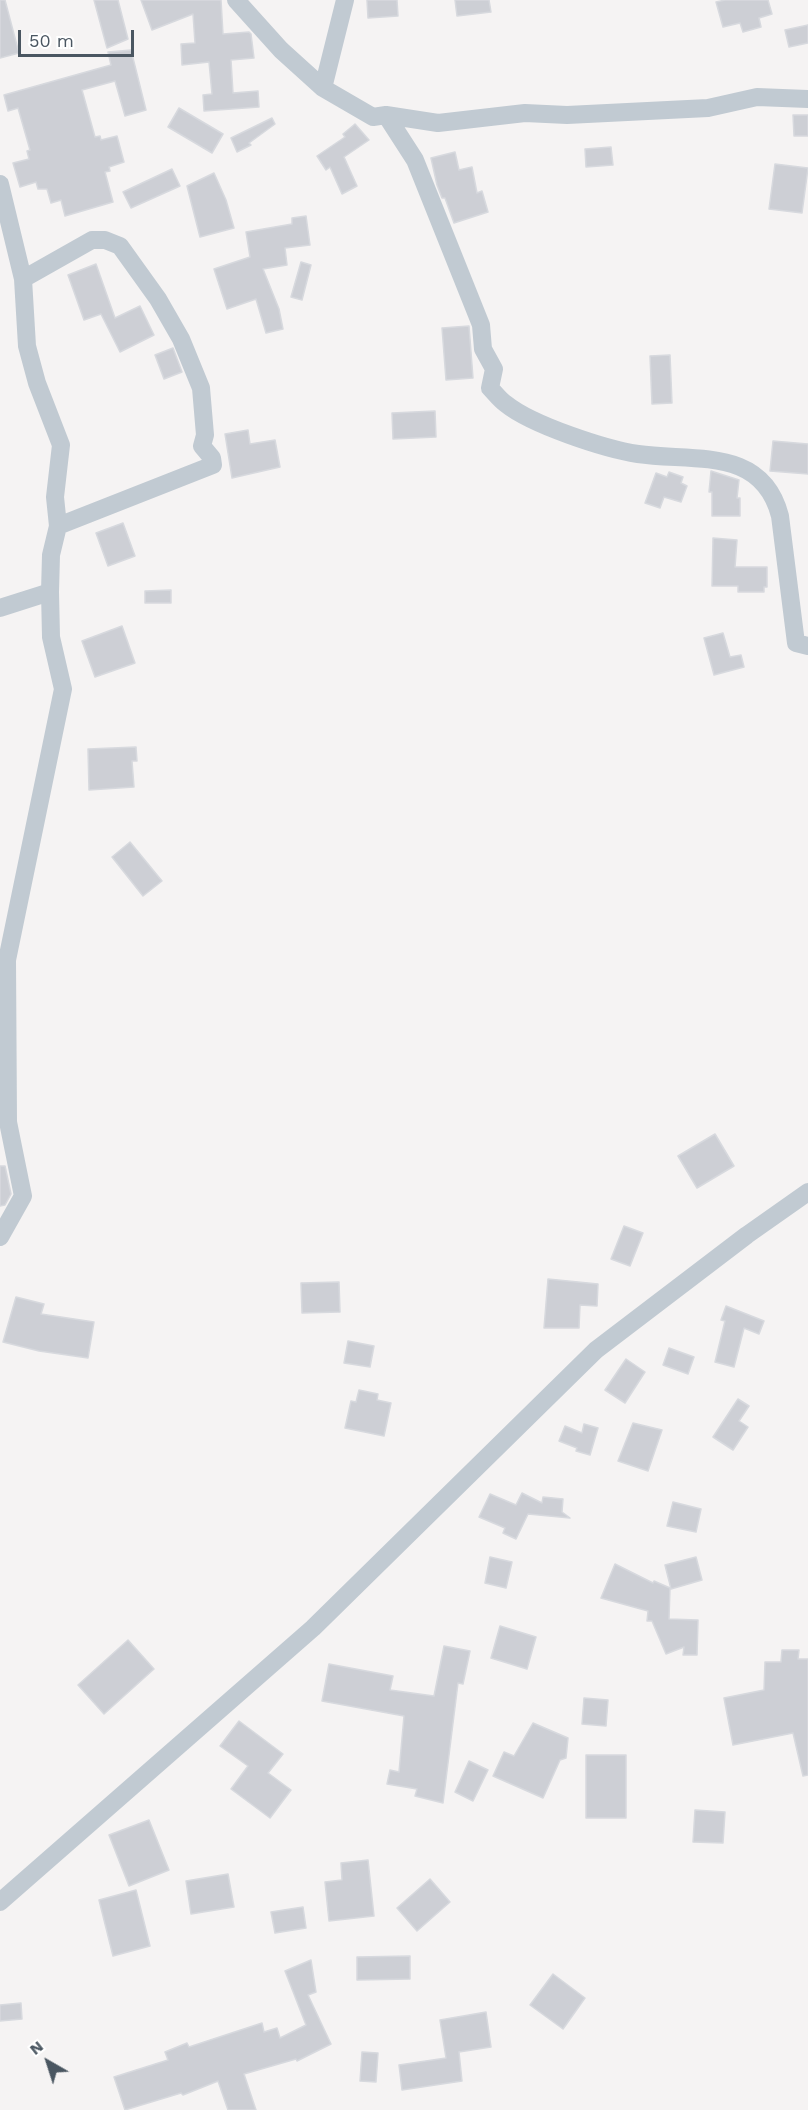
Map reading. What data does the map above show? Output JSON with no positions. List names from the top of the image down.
{
  "scale_bar": "50 m",
  "north": "top left"
}
